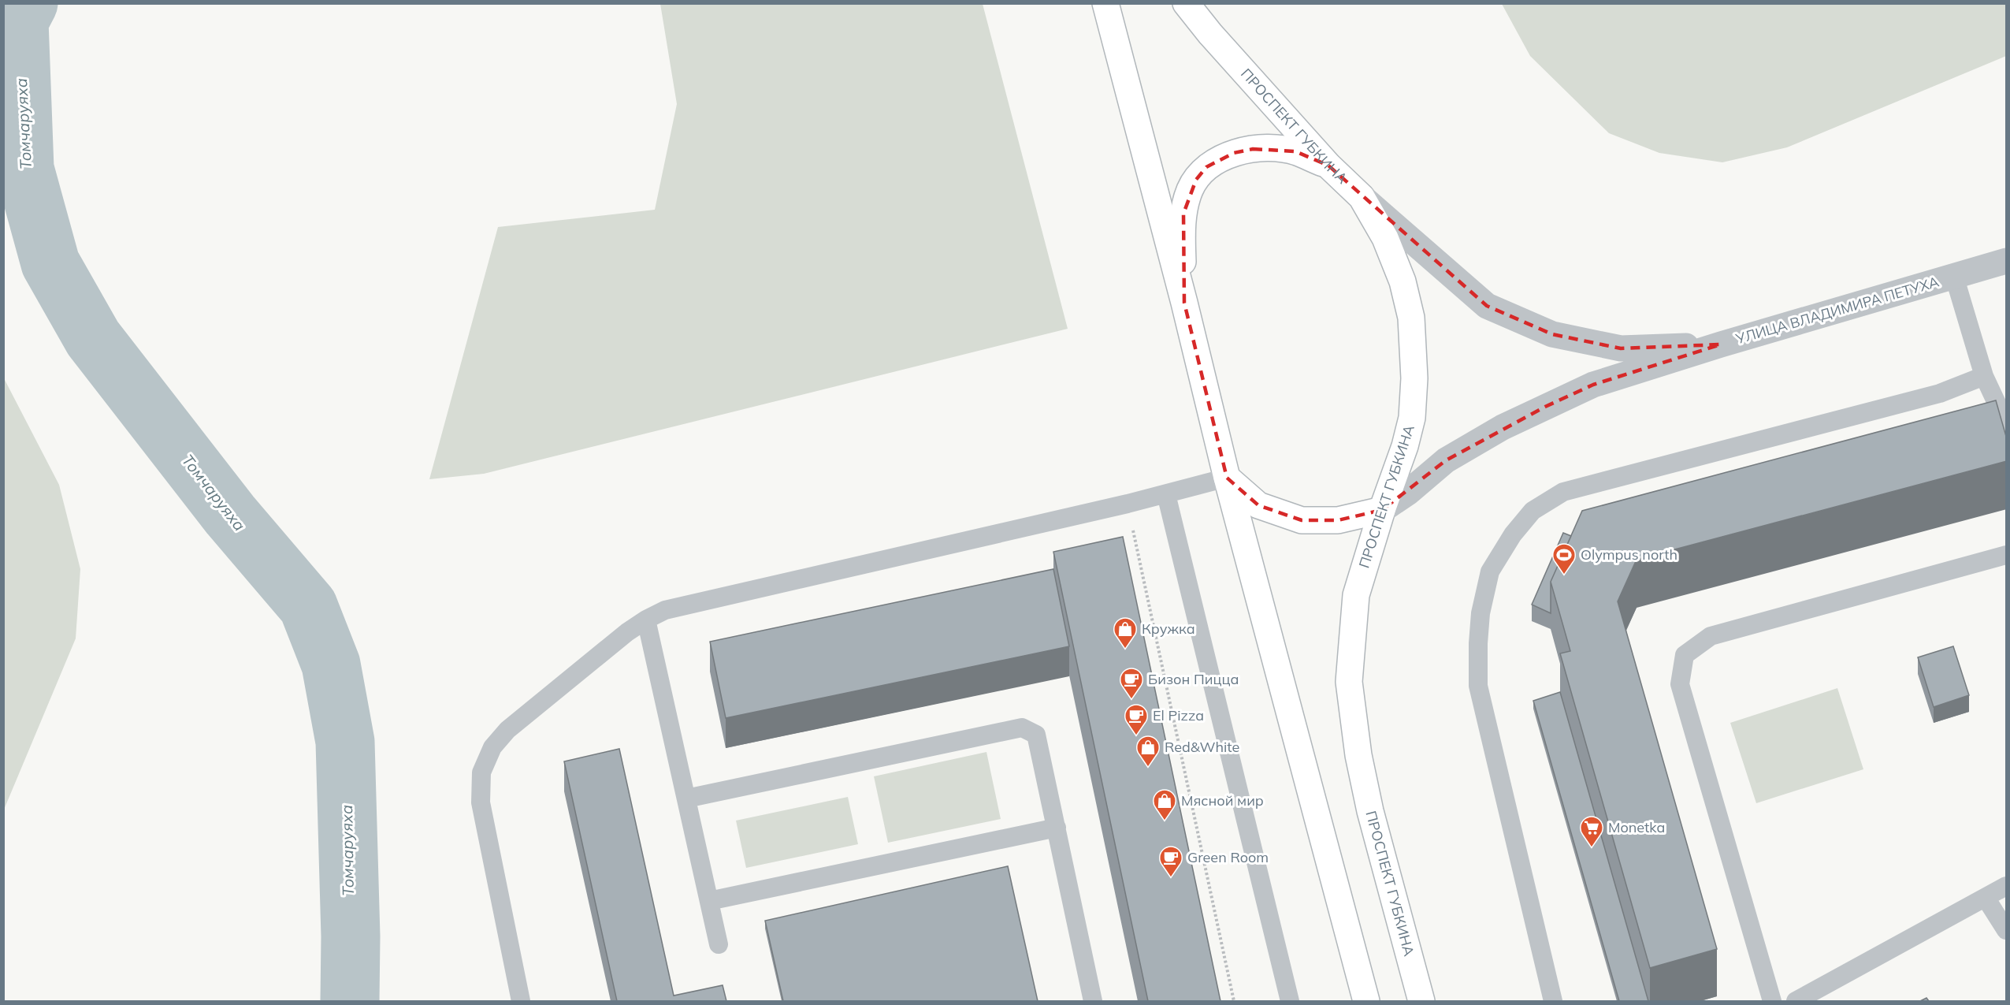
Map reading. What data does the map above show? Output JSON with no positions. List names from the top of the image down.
{
  "streets": {
    "main road": ["ПРОСПЕКТ ГУБКИНА"],
    "street": ["УЛИЦА ВЛАДИМИРА ПЕТУХА"]
  },
  "water": ["Томчаруяха"],
  "places": {
    "sports": ["Olympus north"],
    "shop": ["Кружка", "Red&White", "Мясной мир"],
    "cafe": ["Бизон Пицца", "El Pizza", "Green Room"],
    "supermarket": ["Monetka"]
  }
}
